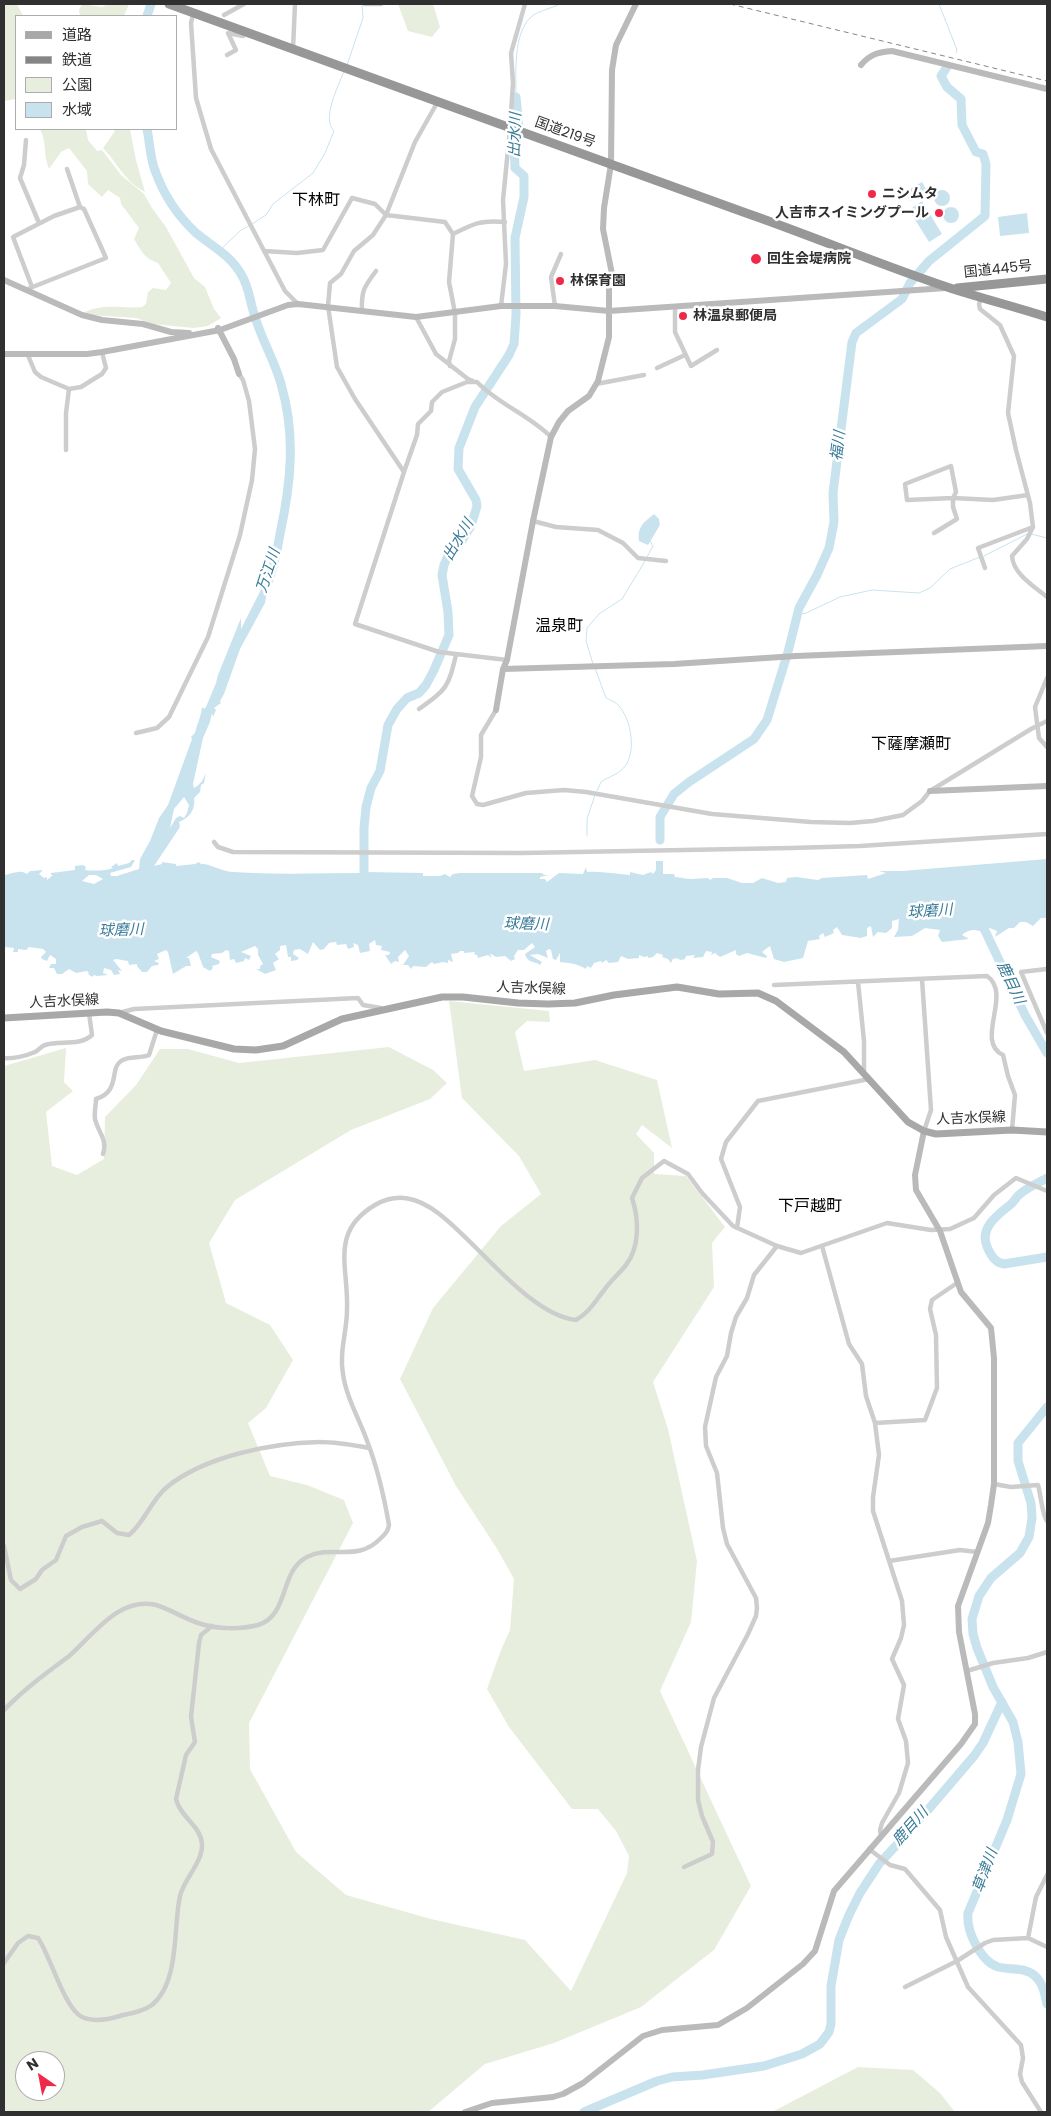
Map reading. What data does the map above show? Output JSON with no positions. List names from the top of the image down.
{
  "streets": {
    "highway": ["国道219号", "国道445号"],
    "main road": ["人吉水俣線"]
  },
  "crossings": [
    ["国道219号", "国道445号"]
  ],
  "districts": [
    "下林町",
    "温泉町",
    "下薩摩瀬町",
    "下戸越町"
  ],
  "water": [
    "出水川",
    "福川",
    "万江川",
    "球磨川",
    "鹿目川",
    "草津川"
  ],
  "places": [
    "ニシムタ",
    "人吉市スイミングプール",
    "回生会堤病院",
    "林保育園",
    "林温泉郵便局"
  ],
  "legend": [
    "道路",
    "鉄道",
    "公園",
    "水域"
  ],
  "north": "top left"
}
